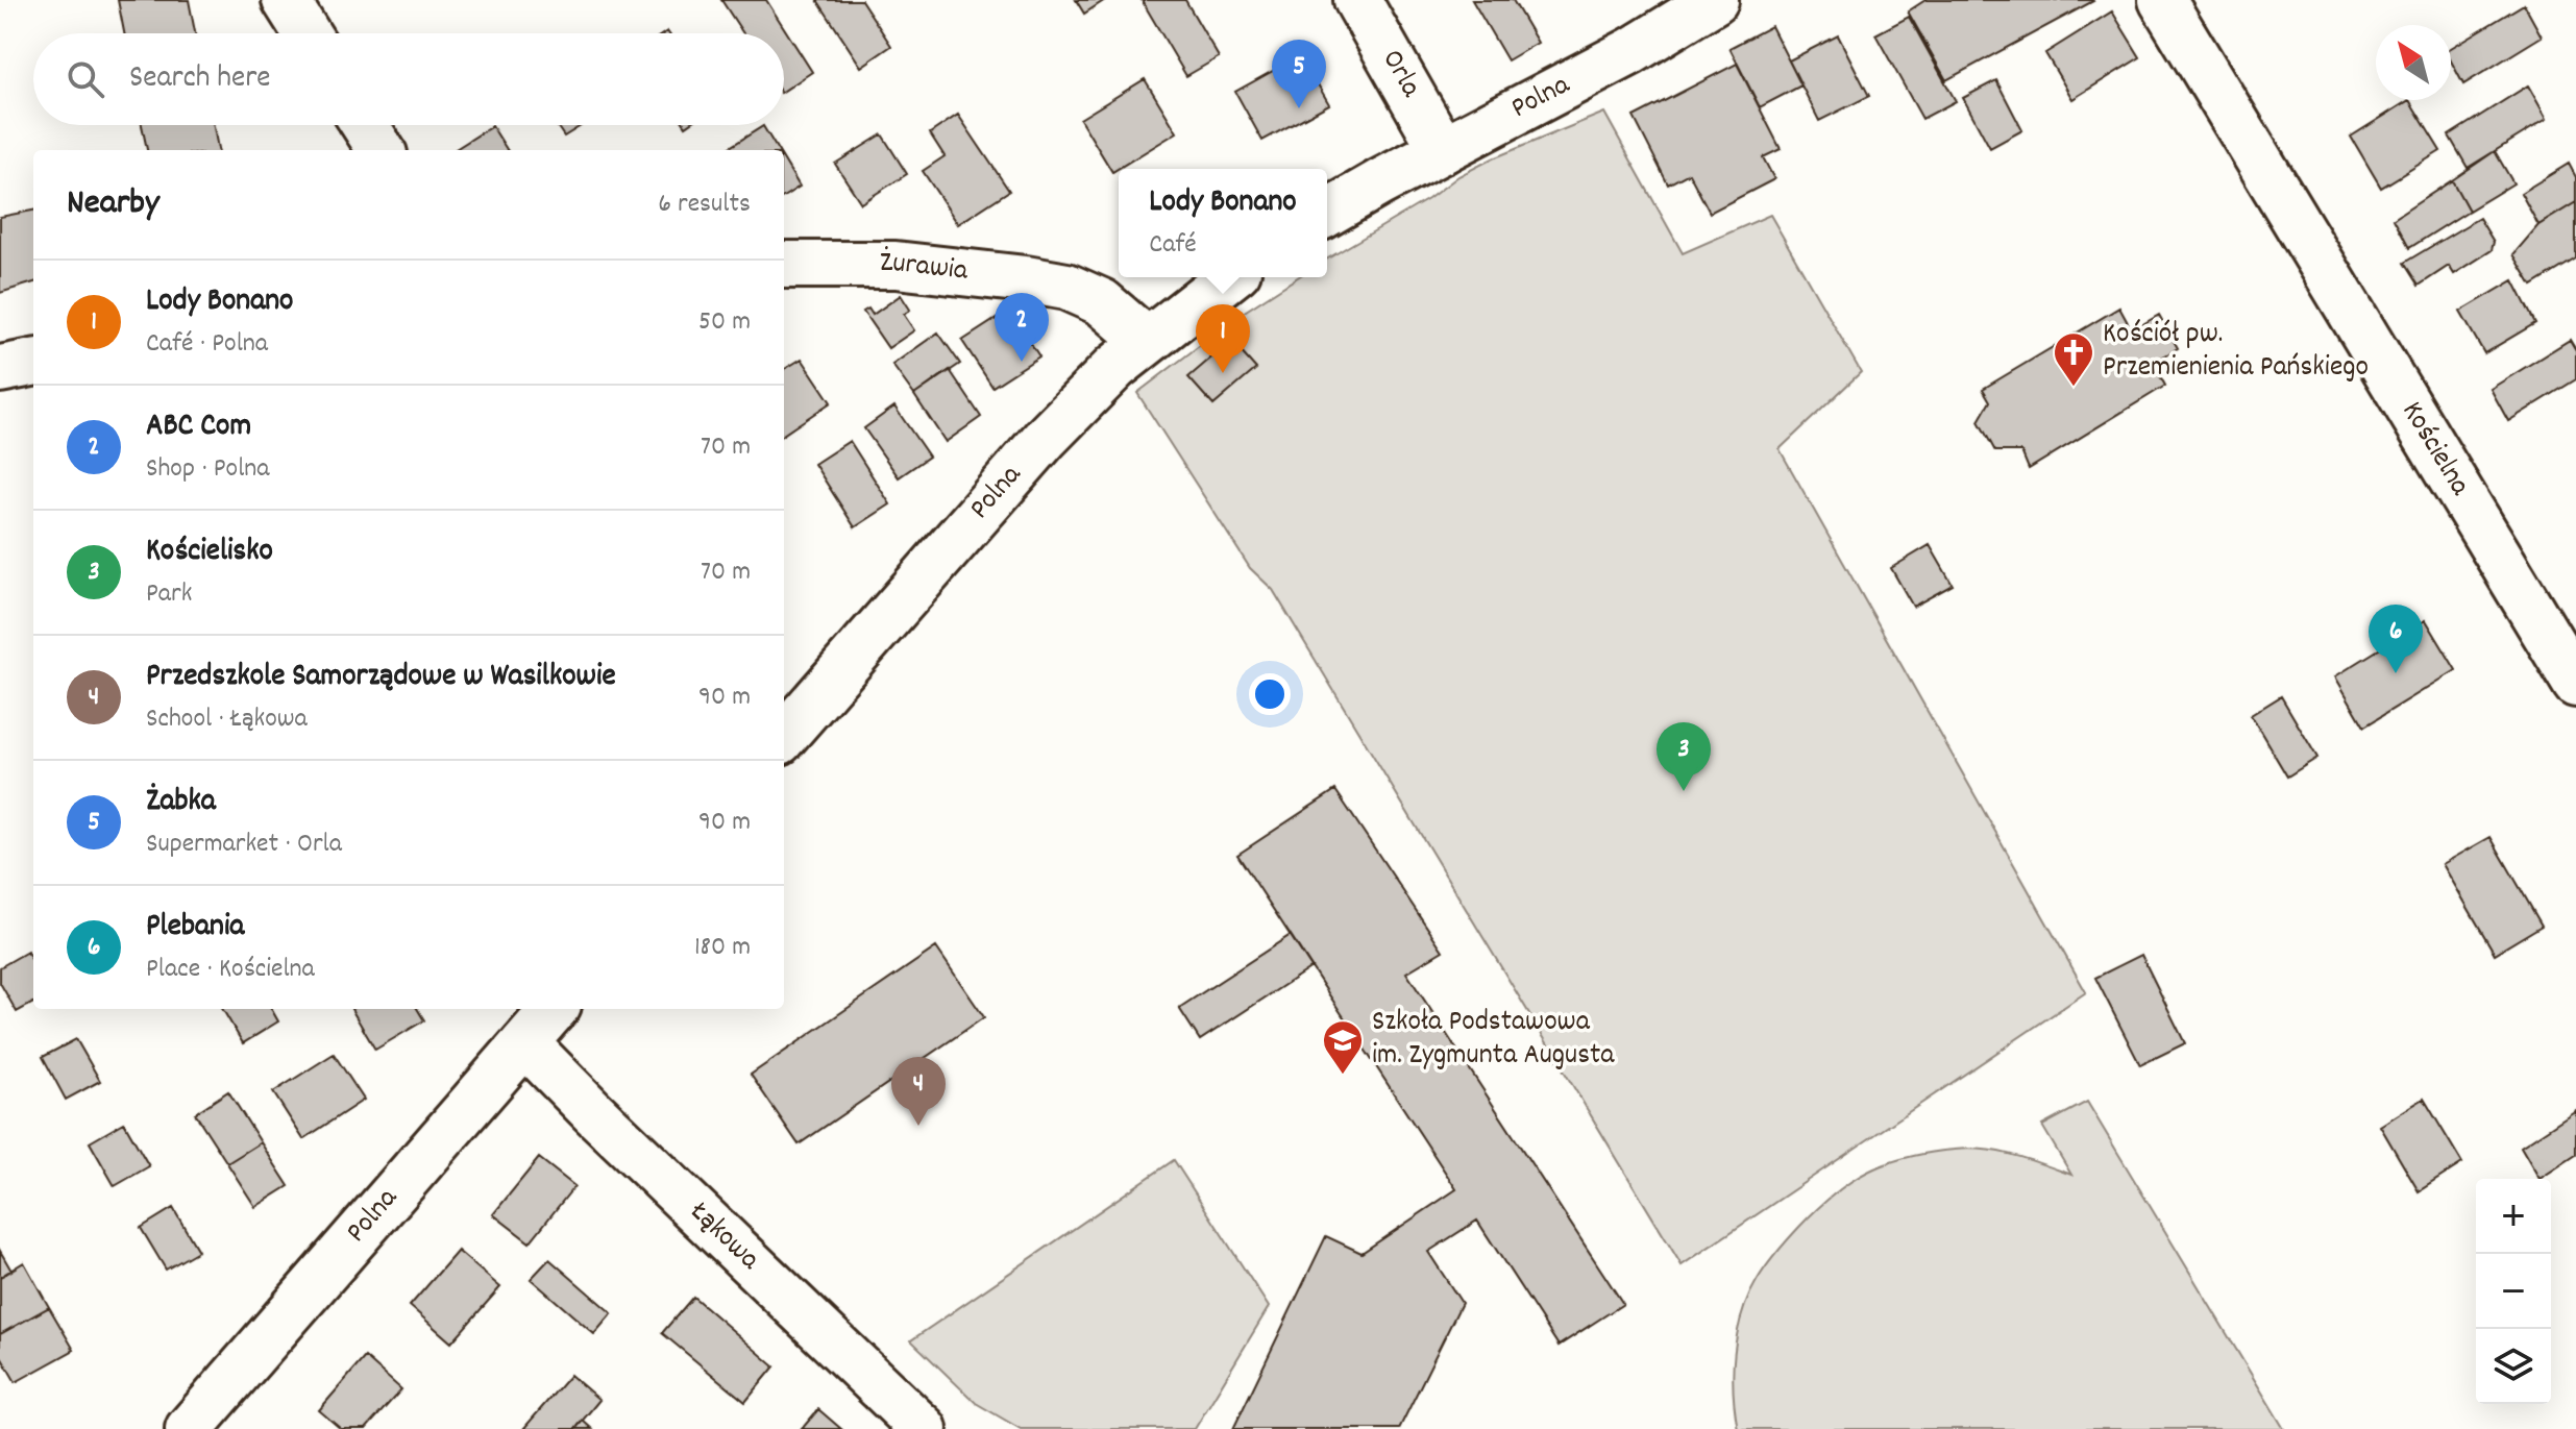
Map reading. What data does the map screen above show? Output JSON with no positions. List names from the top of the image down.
{
  "streets": {
    "street": [
      "Orla",
      "Polna",
      "Żurawia",
      "Kościelna",
      "Łąkowa"
    ]
  },
  "crossings": [
    ["Orla", "Polna"],
    ["Polna", "Żurawia"],
    ["Polna", "Łąkowa"]
  ],
  "places": {
    "church": ["Kościół pw. Przemienienia Pańskiego"],
    "school or university": ["Szkoła Podstawowa im. Zygmunta Augusta"]
  },
  "north": "top left",
  "page": {
    "search": "Search here",
    "pins": [
      "5",
      "2",
      "1",
      "6",
      "3",
      "4"
    ],
    "heading": ["Nearby", "6 results"],
    "popup": ["Lody Bonano", "Café"],
    "list": [
      {
        "mark": "1",
        "name": "Lody Bonano",
        "note": "Café · Polna",
        "value": "50 m"
      },
      {
        "mark": "2",
        "name": "ABC Com",
        "note": "Shop · Polna",
        "value": "70 m"
      },
      {
        "mark": "3",
        "name": "Kościelisko",
        "note": "Park",
        "value": "70 m"
      },
      {
        "mark": "4",
        "name": "Przedszkole Samorządowe w Wasilkowie",
        "note": "School · Łąkowa",
        "value": "90 m"
      },
      {
        "mark": "5",
        "name": "Żabka",
        "note": "Supermarket · Orla",
        "value": "90 m"
      },
      {
        "mark": "6",
        "name": "Plebania",
        "note": "Place · Kościelna",
        "value": "180 m"
      }
    ],
    "map_buttons": ["+", "−"]
  }
}
